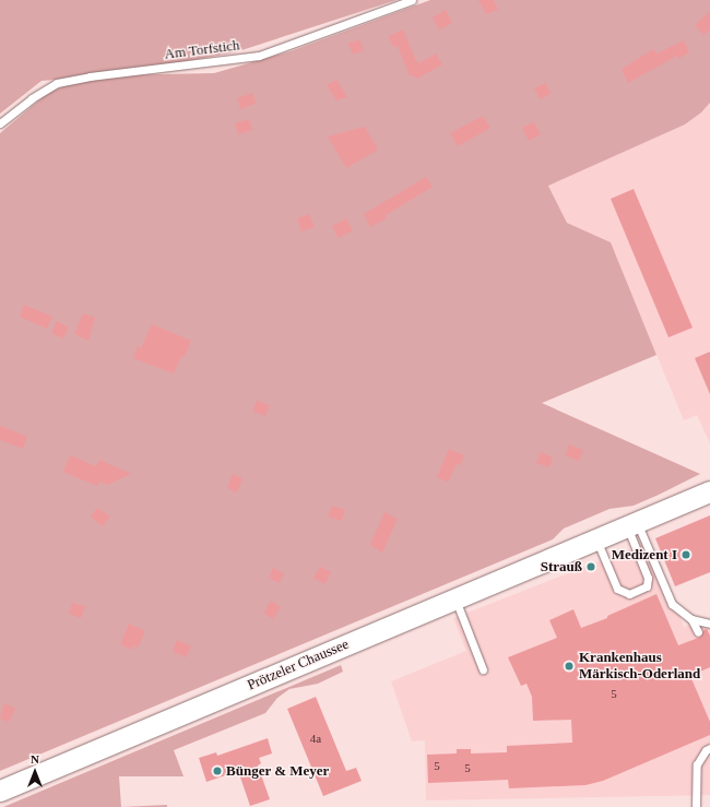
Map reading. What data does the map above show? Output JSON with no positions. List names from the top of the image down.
{
  "streets": {
    "main road": ["Prötzeler Chaussee"],
    "lane": ["Am Torfstich"]
  },
  "places": [
    "Medizent I",
    "Strauß",
    "Krankenhaus Märkisch-Oderland",
    "Bünger & Meyer"
  ],
  "house_numbers": [
    "5",
    "4a",
    "5",
    "5"
  ],
  "north": "top"
}
